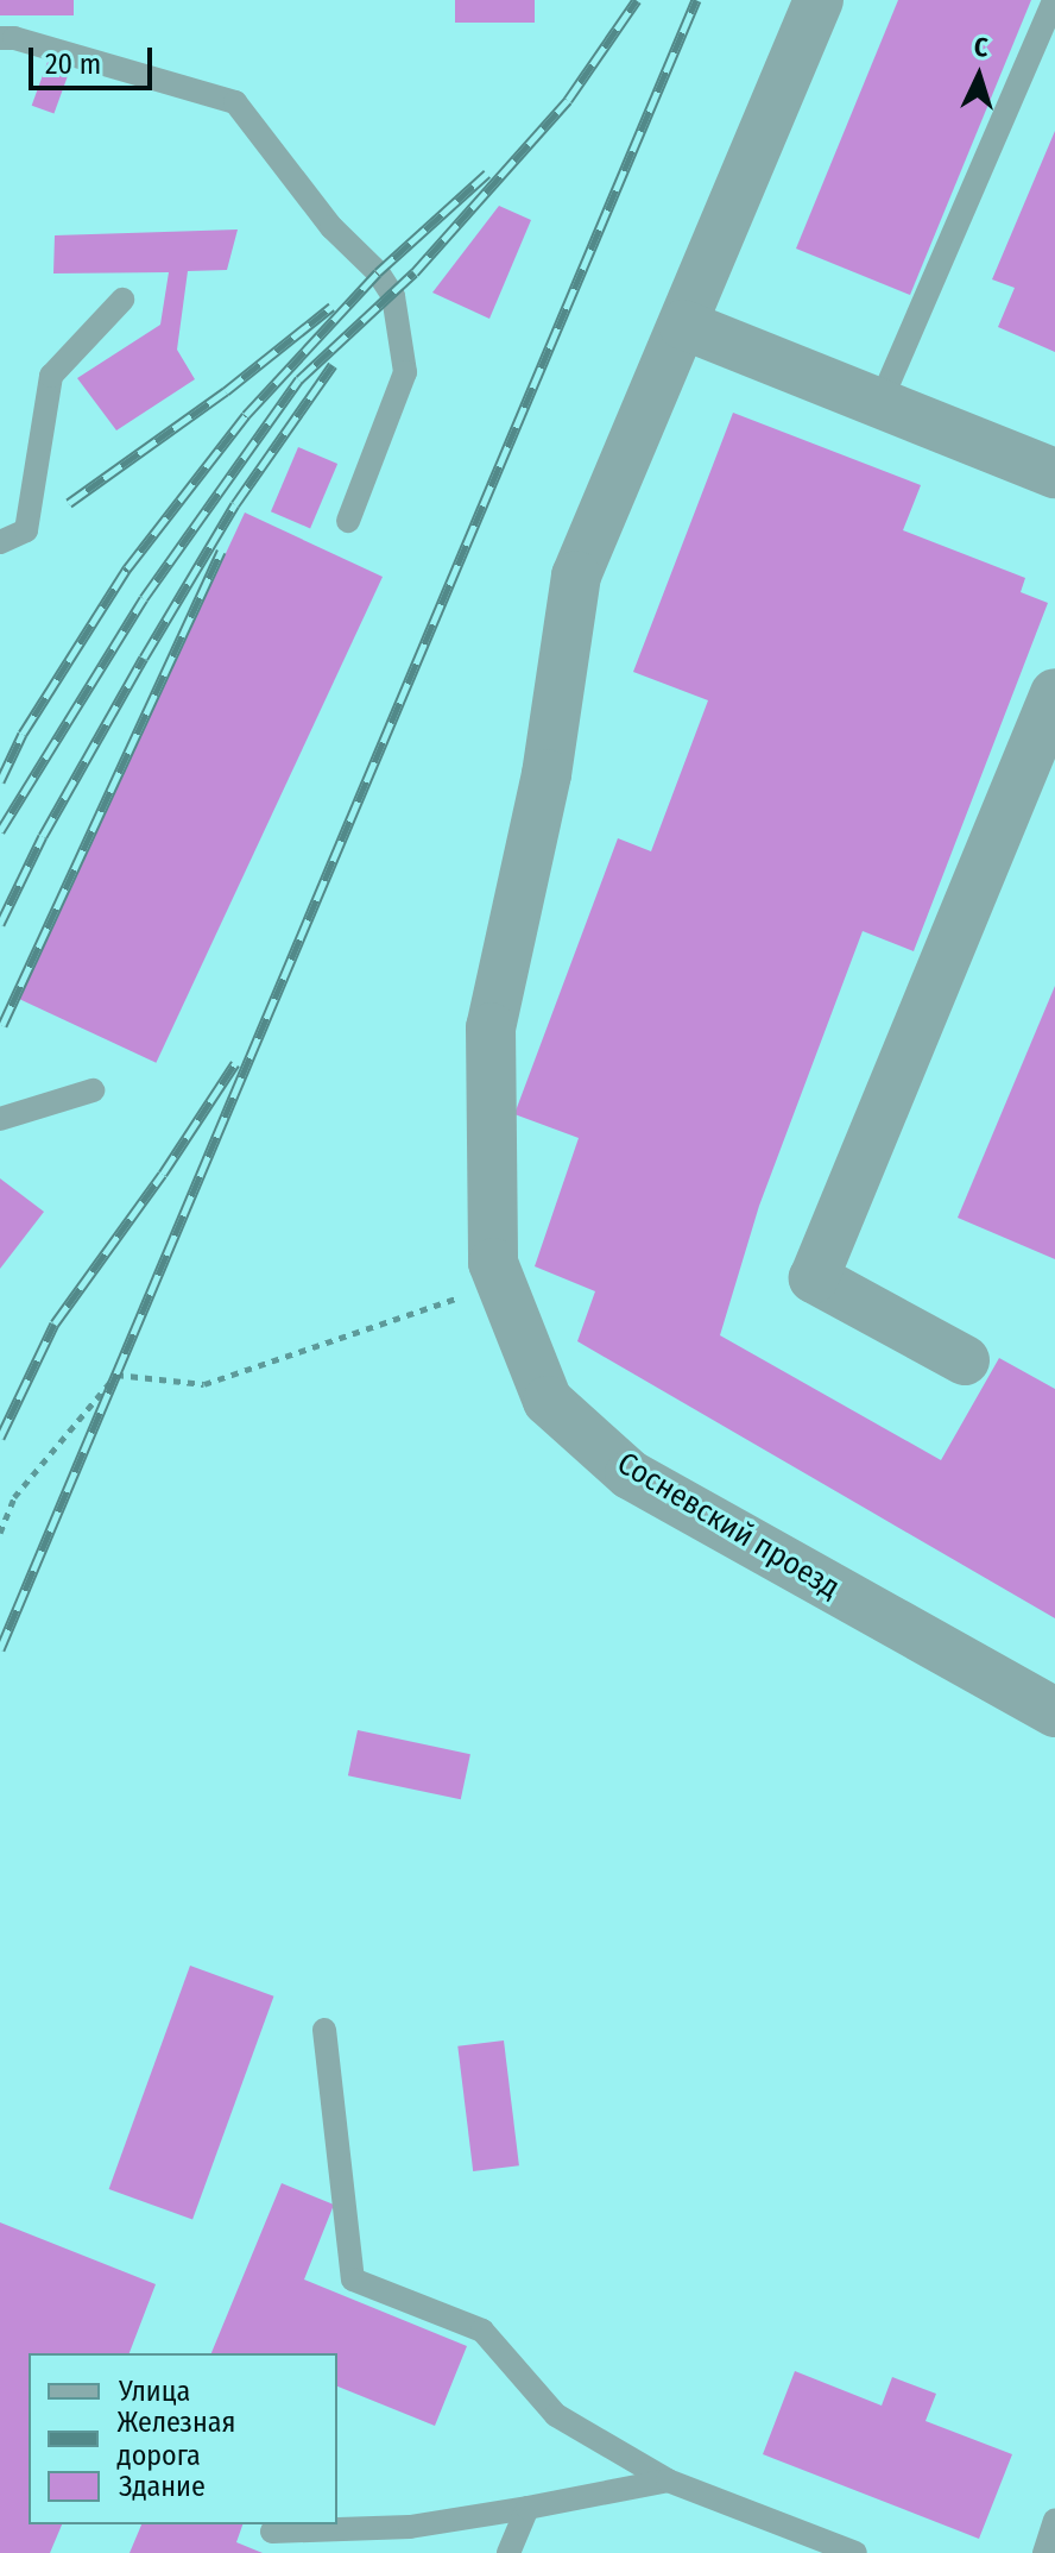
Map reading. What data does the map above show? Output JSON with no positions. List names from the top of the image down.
{
  "streets": {
    "street": ["Сосневский проезд"]
  },
  "legend": ["Улица", "Железная дорога", "Здание"],
  "scale_bar": "20 m",
  "north": "top"
}
